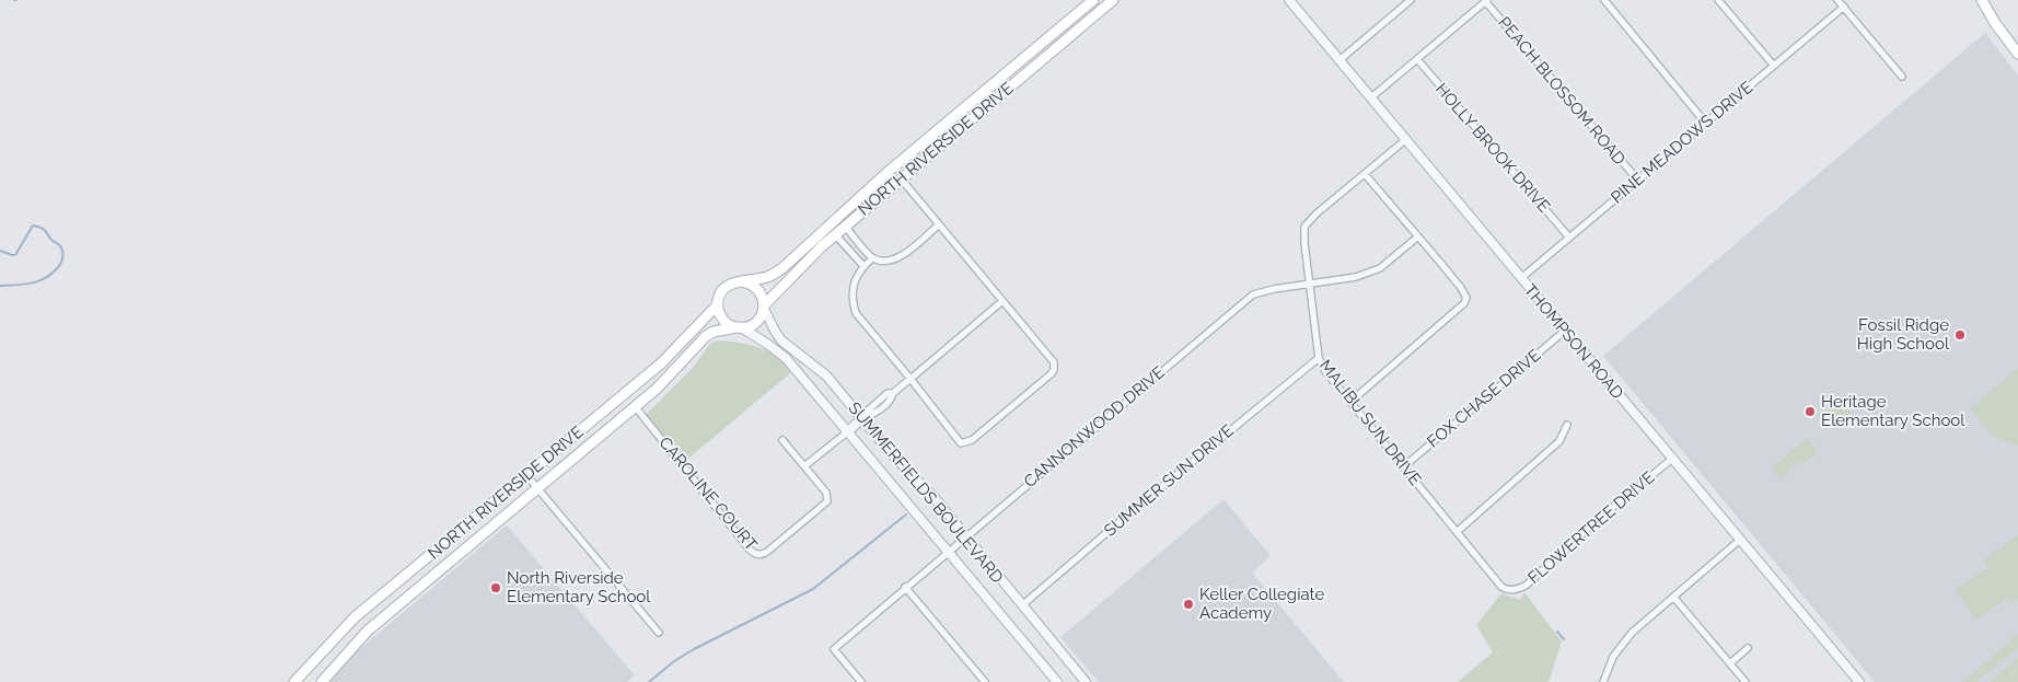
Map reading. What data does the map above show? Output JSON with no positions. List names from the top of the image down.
{
  "streets": {
    "main road": ["NORTH RIVERSIDE DRIVE"],
    "street": [
      "PEACH BLOSSOM ROAD",
      "PINE MEADOWS DRIVE",
      "HOLLY BROOK DRIVE",
      "THOMPSON ROAD",
      "FOX CHASE DRIVE",
      "MALIBU SUN DRIVE",
      "CANNONWOOD DRIVE",
      "SUMMER SUN DRIVE",
      "SUMMERFIELDS BOULEVARD",
      "CAROLINE COURT",
      "FLOWERTREE DRIVE"
    ]
  },
  "crossings": [
    ["PEACH BLOSSOM ROAD", "PINE MEADOWS DRIVE"],
    ["PINE MEADOWS DRIVE", "HOLLY BROOK DRIVE"],
    ["PINE MEADOWS DRIVE", "THOMPSON ROAD"],
    ["NORTH RIVERSIDE DRIVE", "SUMMERFIELDS BOULEVARD"],
    ["NORTH RIVERSIDE DRIVE", "CAROLINE COURT"],
    ["THOMPSON ROAD", "FOX CHASE DRIVE"],
    ["THOMPSON ROAD", "MALIBU SUN DRIVE"],
    ["THOMPSON ROAD", "FLOWERTREE DRIVE"],
    ["FOX CHASE DRIVE", "MALIBU SUN DRIVE"],
    ["MALIBU SUN DRIVE", "CANNONWOOD DRIVE"],
    ["MALIBU SUN DRIVE", "SUMMER SUN DRIVE"],
    ["MALIBU SUN DRIVE", "FLOWERTREE DRIVE"],
    ["CANNONWOOD DRIVE", "SUMMERFIELDS BOULEVARD"],
    ["SUMMER SUN DRIVE", "SUMMERFIELDS BOULEVARD"]
  ],
  "places": [
    "Fossil Ridge High School",
    "Heritage Elementary School",
    "North Riverside Elementary School",
    "Keller Collegiate Academy"
  ]
}
